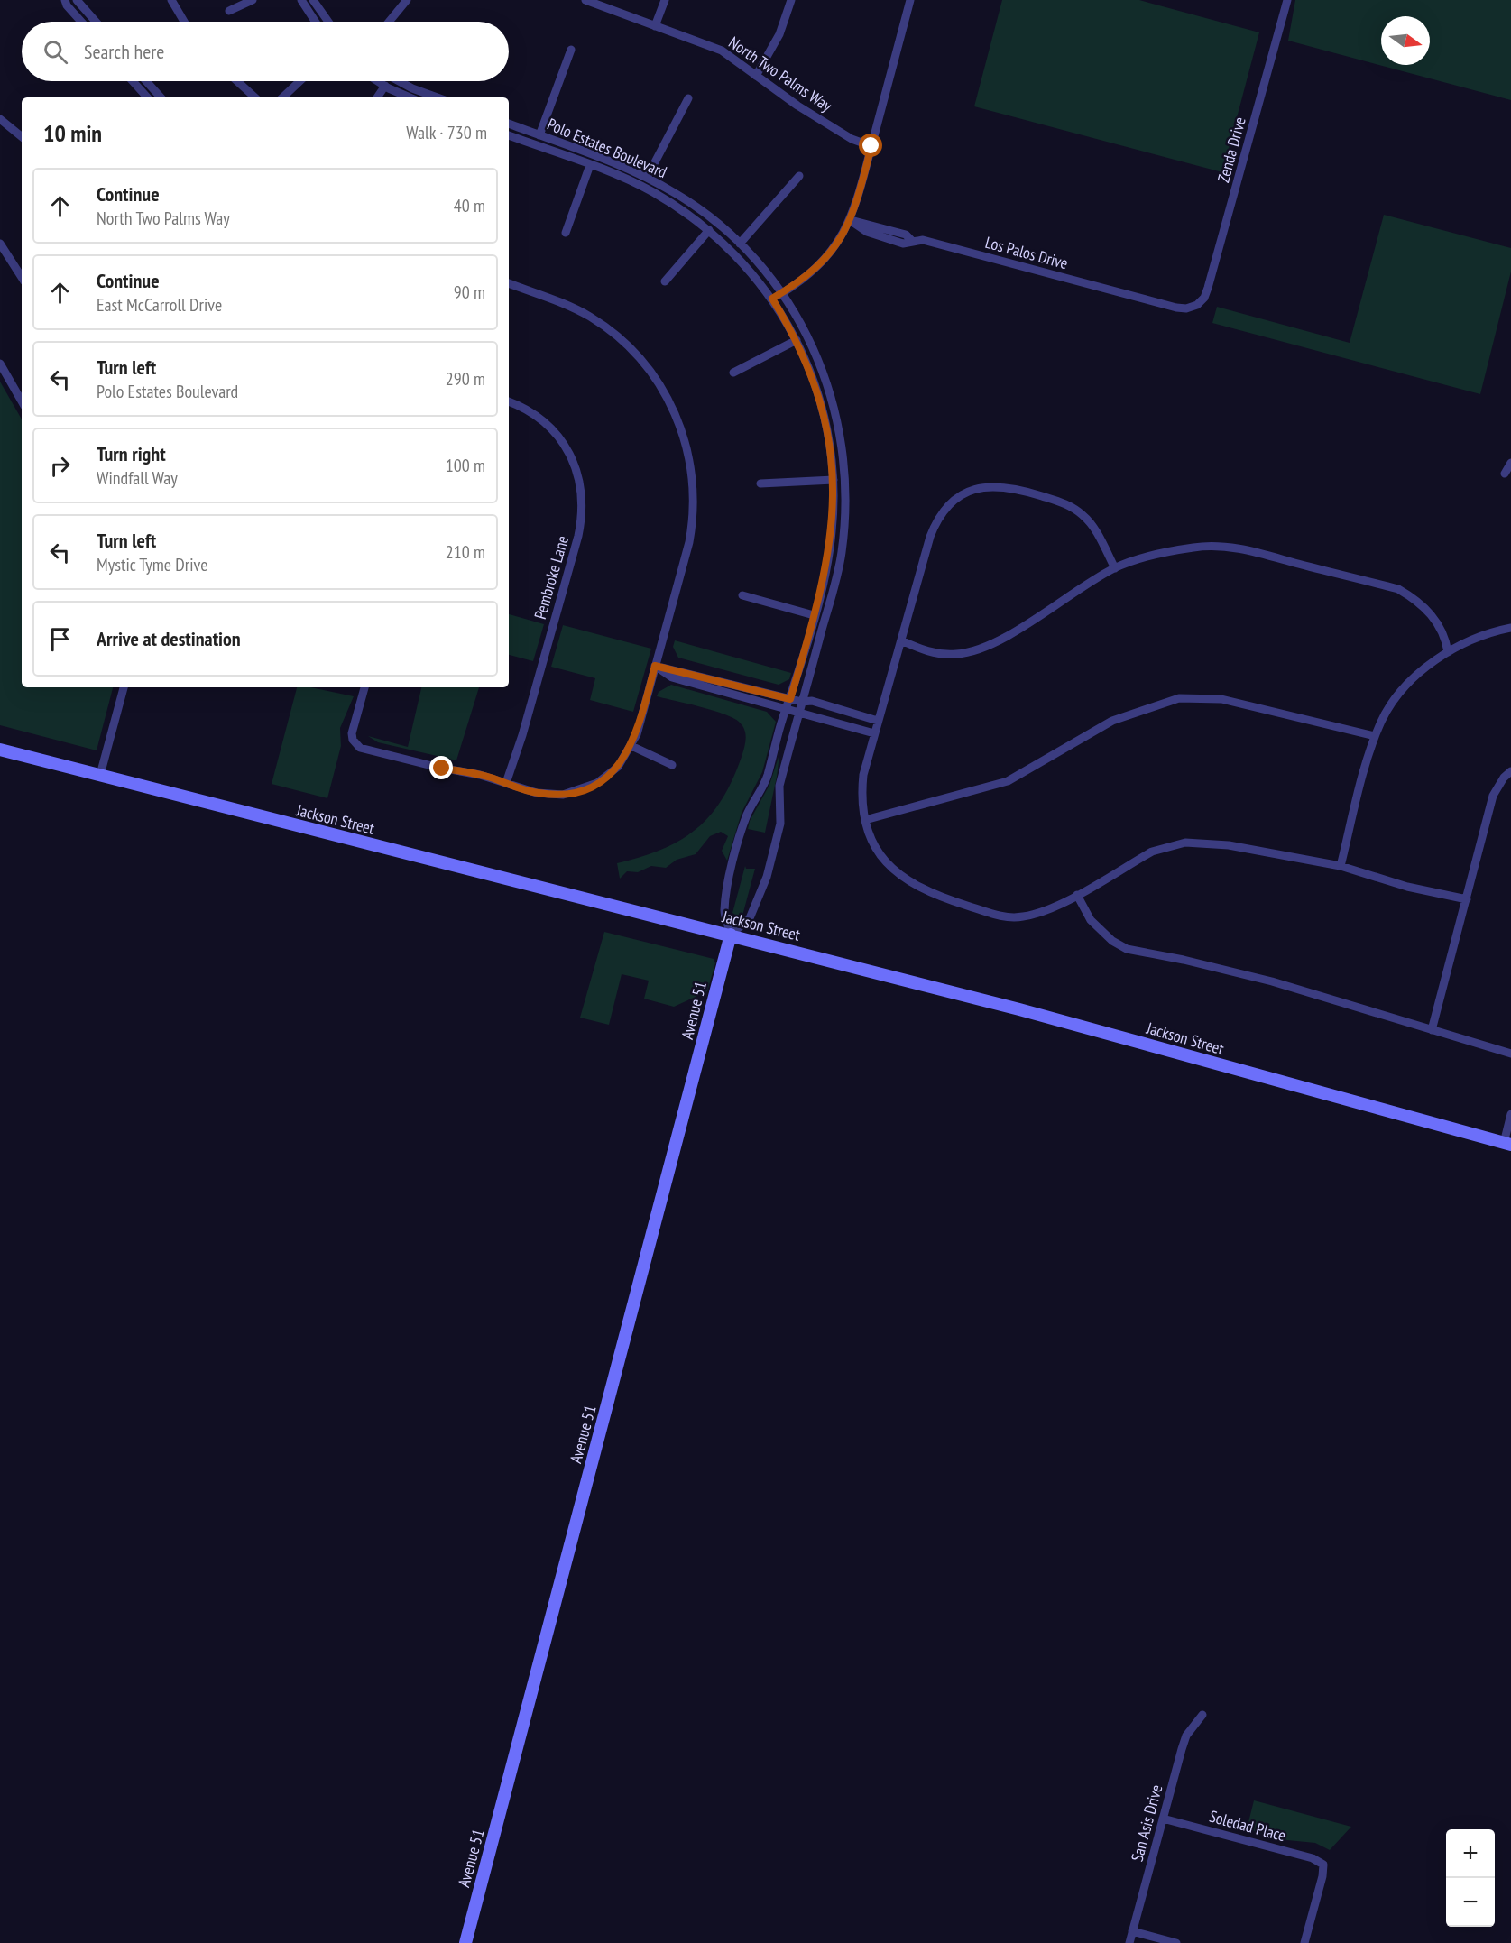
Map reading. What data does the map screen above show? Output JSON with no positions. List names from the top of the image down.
{
  "streets": {
    "main road": ["Jackson Street", "Avenue 51"],
    "street": [
      "North Two Palms Way",
      "Polo Estates Boulevard",
      "Zenda Drive",
      "Los Palos Drive",
      "Pembroke Lane",
      "San Asis Drive",
      "Soledad Place"
    ]
  },
  "crossings": [
    ["Polo Estates Boulevard", "Jackson Street"],
    ["Polo Estates Boulevard", "Avenue 51"],
    ["Zenda Drive", "Los Palos Drive"],
    ["Jackson Street", "Avenue 51"],
    ["San Asis Drive", "Soledad Place"]
  ],
  "north": "right",
  "page": {
    "search": "Search here",
    "heading": ["10 min", "Walk · 730 m"],
    "list": [
      ["Continue", "North Two Palms Way", "40 m"],
      ["Continue", "East McCarroll Drive", "90 m"],
      ["Turn left", "Polo Estates Boulevard", "290 m"],
      ["Turn right", "Windfall Way", "100 m"],
      ["Turn left", "Mystic Tyme Drive", "210 m"],
      "Arrive at destination"
    ],
    "map_buttons": ["+", "−"]
  }
}
